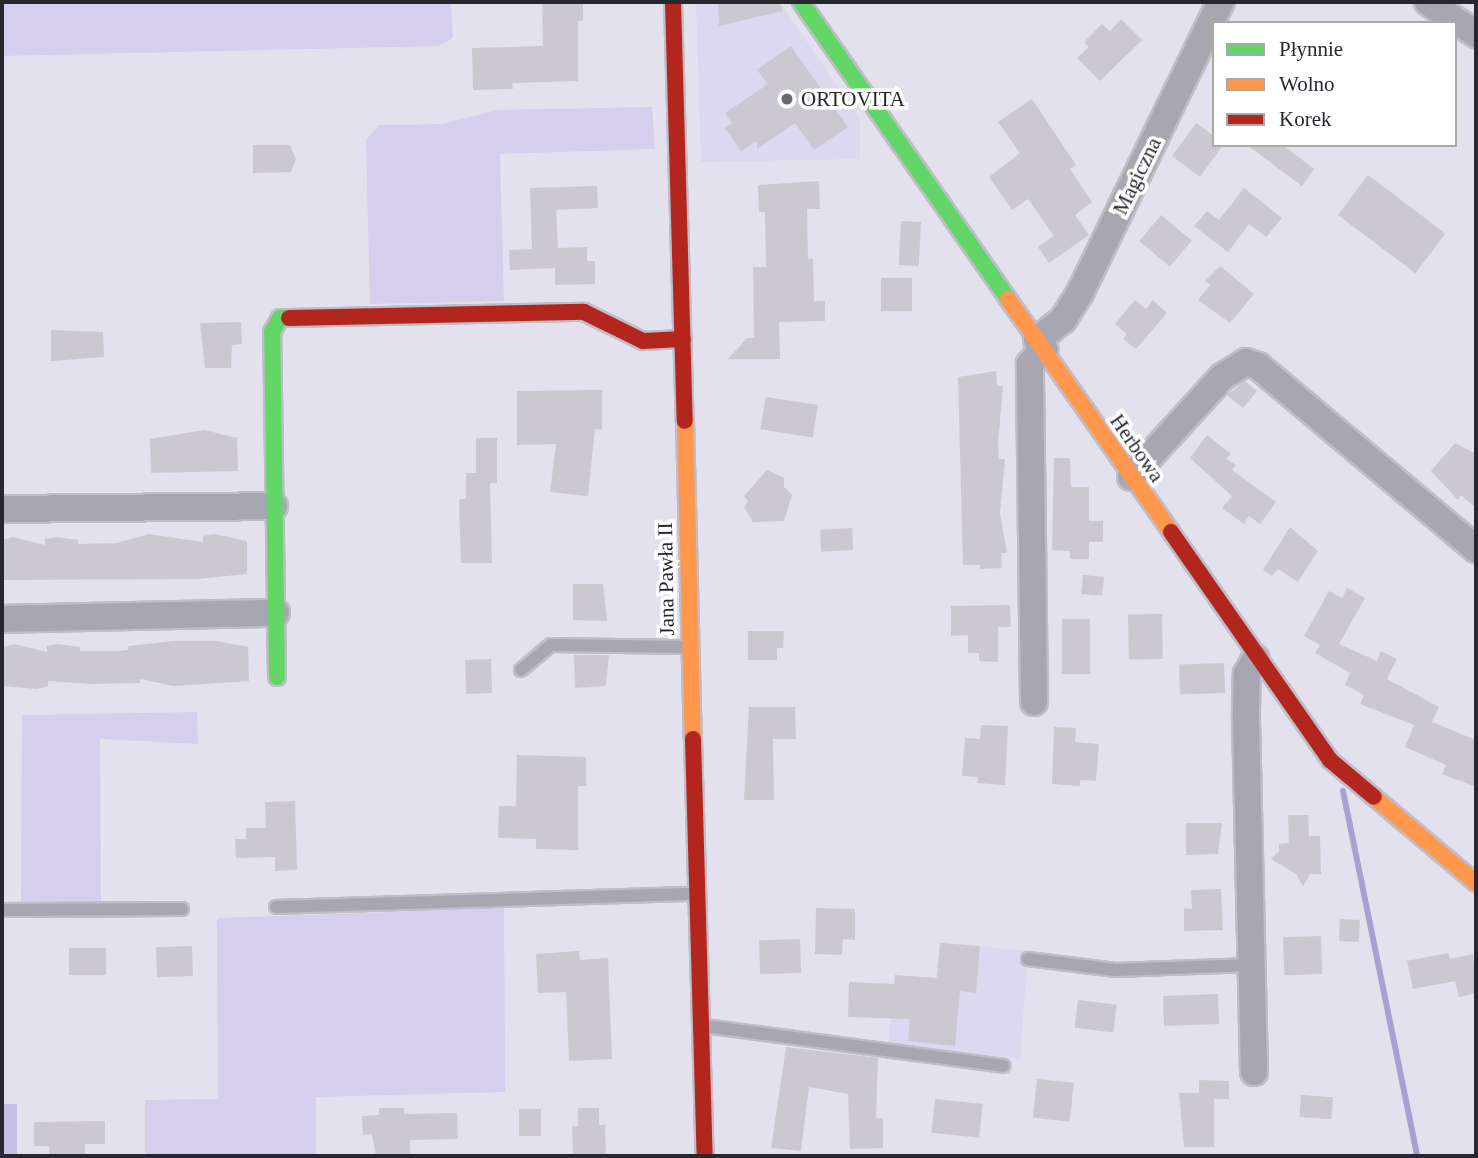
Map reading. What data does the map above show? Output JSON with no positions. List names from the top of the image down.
{
  "streets": {
    "street": ["Magiczna", "Herbowa", "Jana Pawła II"]
  },
  "crossings": [
    ["Magiczna", "Herbowa"]
  ],
  "places": ["ORTOVITA"],
  "legend": ["Płynnie", "Wolno", "Korek"]
}
